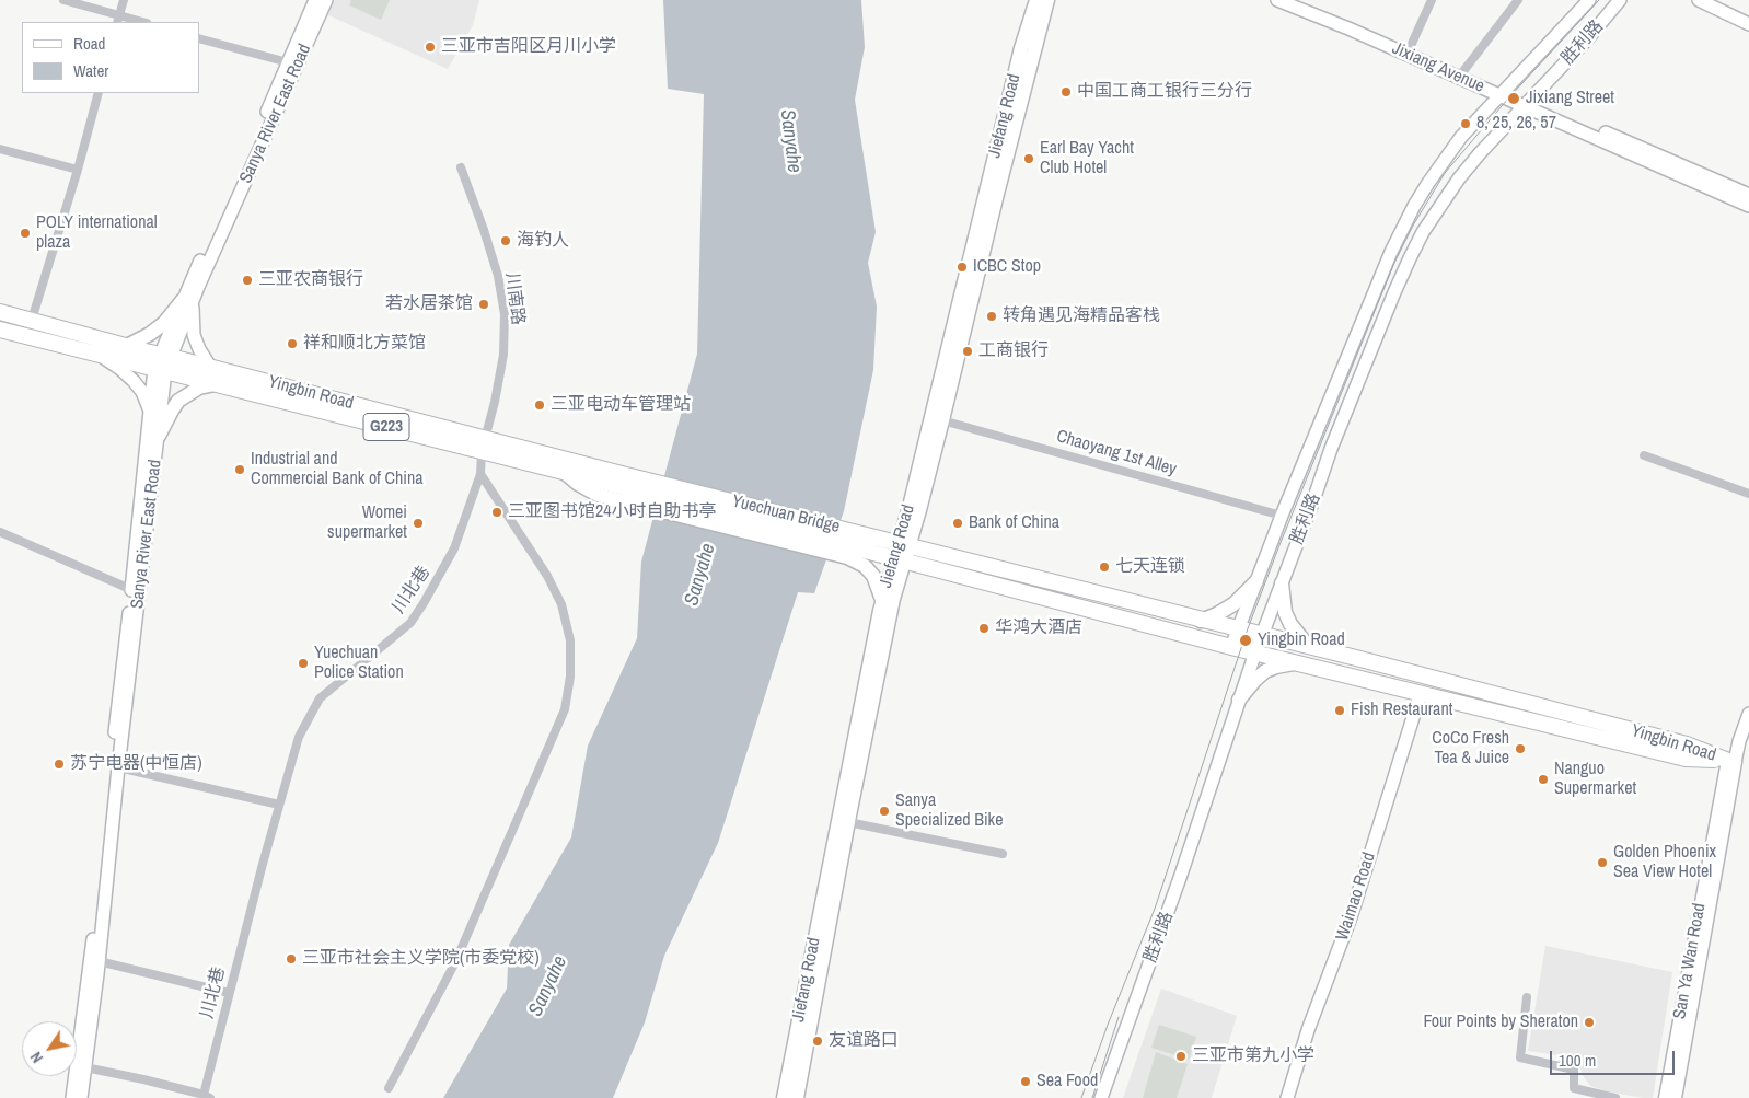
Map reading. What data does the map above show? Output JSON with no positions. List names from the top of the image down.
{
  "streets": {
    "highway": ["Yingbin Road", "G223", "Yuechuan Bridge"],
    "main road": [
      "胜利路",
      "Jixiang Avenue",
      "Sanya River East Road",
      "Jiefang Road",
      "Waimao Road",
      "San Ya Wan Road"
    ],
    "street": ["川南路", "Chaoyang 1st Alley", "川北巷"]
  },
  "crossings": [
    ["胜利路", "Jixiang Avenue"],
    ["胜利路", "Yingbin Road"],
    ["胜利路", "Chaoyang 1st Alley"],
    ["Sanya River East Road", "Yingbin Road"],
    ["Jiefang Road", "Yingbin Road"],
    ["Jiefang Road", "Chaoyang 1st Alley"],
    ["川南路", "Yingbin Road"],
    ["川南路", "川北巷"],
    ["Yingbin Road", "Yuechuan Bridge"],
    ["Yingbin Road", "川北巷"],
    ["Yingbin Road", "Waimao Road"],
    ["Yingbin Road", "San Ya Wan Road"]
  ],
  "water": ["Sanyahe"],
  "places": [
    "三亚市吉阳区月川小学",
    "中国工商工银行三分行",
    "Jixiang Street",
    "8, 25, 26, 57",
    "Earl Bay Yacht Club Hotel",
    "POLY international plaza",
    "海钓人",
    "ICBC Stop",
    "三亚农商银行",
    "若水居茶馆",
    "转角遇见海精品客栈",
    "祥和顺北方菜馆",
    "工商银行",
    "三亚电动车管理站",
    "Industrial and Commercial Bank of China",
    "三亚图书馆24小时自助书亭",
    "Womei supermarket",
    "Bank of China",
    "七天连锁",
    "华鸿大酒店",
    "Yingbin Road",
    "Yuechuan Police Station",
    "Fish Restaurant",
    "CoCo Fresh Tea & Juice",
    "苏宁电器(中恒店)",
    "Nanguo Supermarket",
    "Sanya Specialized Bike",
    "Golden Phoenix Sea View Hotel",
    "三亚市社会主义学院(市委党校)",
    "Four Points by Sheraton",
    "友谊路口",
    "三亚市第九小学",
    "Sea Food"
  ],
  "legend": ["Road", "Water"],
  "scale_bar": "100 m",
  "north": "bottom left"
}
